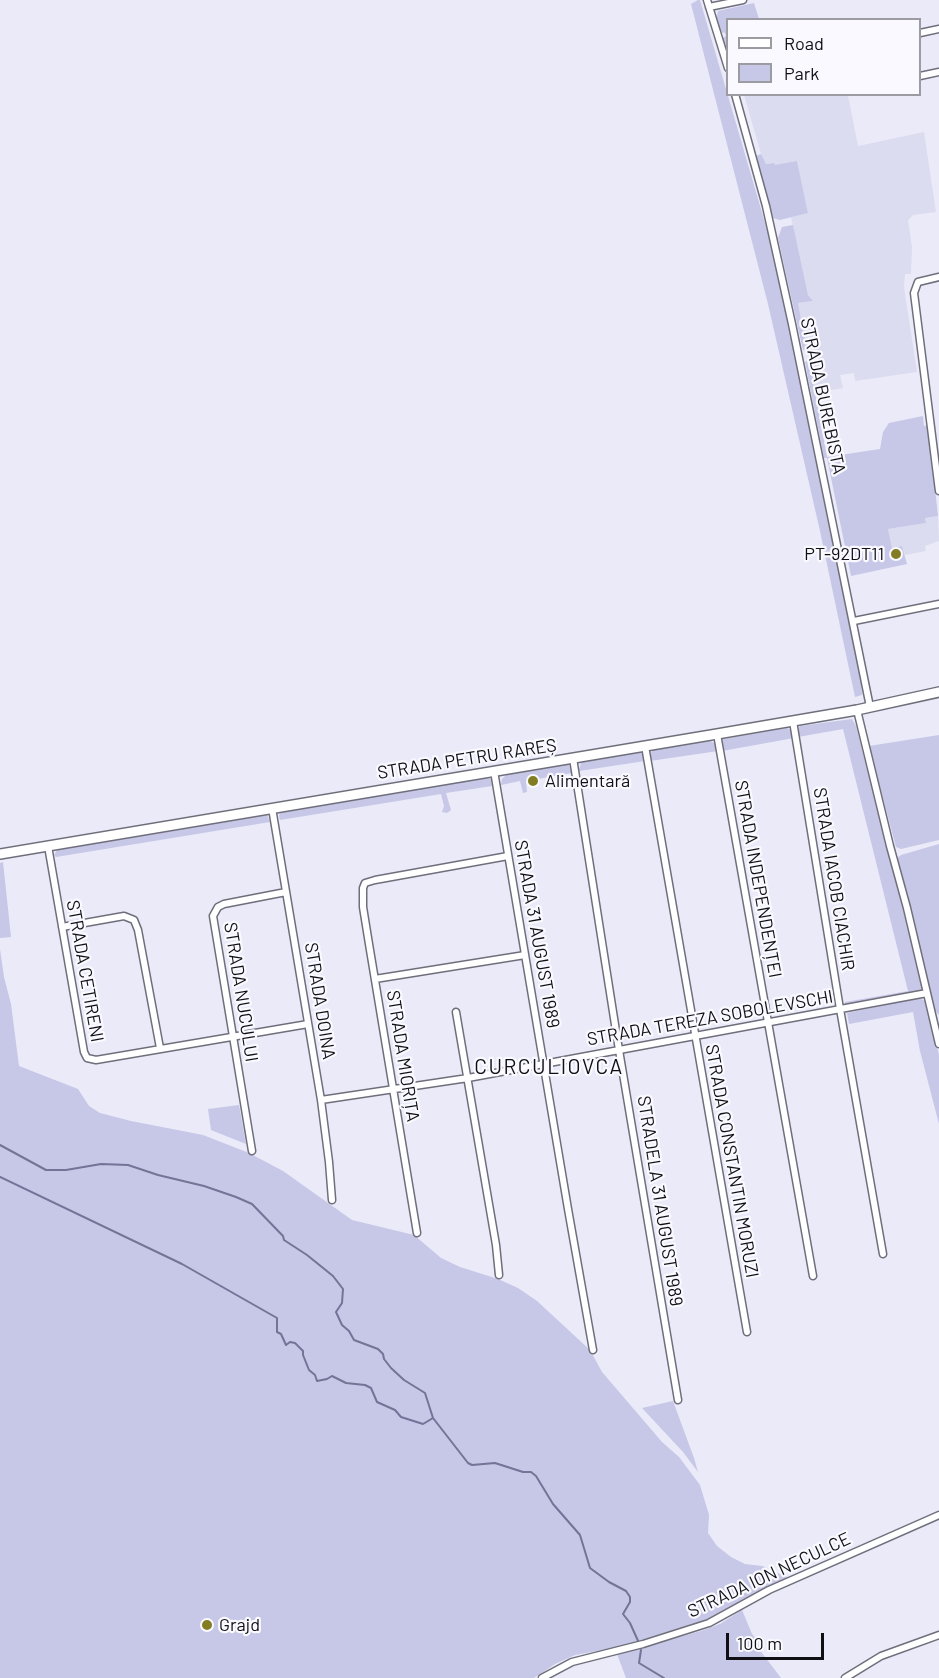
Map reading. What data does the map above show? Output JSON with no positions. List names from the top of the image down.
{
  "streets": {
    "main road": ["STRADA PETRU RAREȘ"],
    "street": [
      "STRADA BUREBISTA",
      "STRADA INDEPENDENȚEI",
      "STRADA IACOB CIACHIR",
      "STRADA 31 AUGUST 1989",
      "STRADA CETIRENI",
      "STRADA NUCULUI",
      "STRADA DOINA",
      "STRADA TEREZA SOBOLEVSCHI",
      "STRADA MIORIȚA",
      "STRADA CONSTANTIN MORUZI",
      "STRADELA 31 AUGUST 1989",
      "STRADA ION NECULCE"
    ]
  },
  "crossings": [
    ["STRADA BUREBISTA", "STRADA PETRU RAREȘ"],
    ["STRADA PETRU RAREȘ", "STRADA INDEPENDENȚEI"],
    ["STRADA PETRU RAREȘ", "STRADA IACOB CIACHIR"],
    ["STRADA PETRU RAREȘ", "STRADA 31 AUGUST 1989"],
    ["STRADA PETRU RAREȘ", "STRADA CETIRENI"],
    ["STRADA PETRU RAREȘ", "STRADA DOINA"],
    ["STRADA PETRU RAREȘ", "STRADA CONSTANTIN MORUZI"],
    ["STRADA PETRU RAREȘ", "STRADELA 31 AUGUST 1989"],
    ["STRADA INDEPENDENȚEI", "STRADA TEREZA SOBOLEVSCHI"],
    ["STRADA IACOB CIACHIR", "STRADA TEREZA SOBOLEVSCHI"],
    ["STRADA 31 AUGUST 1989", "STRADA TEREZA SOBOLEVSCHI"],
    ["STRADA 31 AUGUST 1989", "STRADA MIORIȚA"],
    ["STRADA CETIRENI", "STRADA NUCULUI"],
    ["STRADA CETIRENI", "STRADA DOINA"],
    ["STRADA NUCULUI", "STRADA DOINA"],
    ["STRADA DOINA", "STRADA TEREZA SOBOLEVSCHI"],
    ["STRADA TEREZA SOBOLEVSCHI", "STRADA MIORIȚA"],
    ["STRADA TEREZA SOBOLEVSCHI", "STRADA CONSTANTIN MORUZI"],
    ["STRADA TEREZA SOBOLEVSCHI", "STRADELA 31 AUGUST 1989"]
  ],
  "districts": ["CURCULIOVCA"],
  "places": ["PT-92DT11", "Alimentară", "Grajd"],
  "legend": ["Road", "Park"],
  "scale_bar": "100 m"
}
